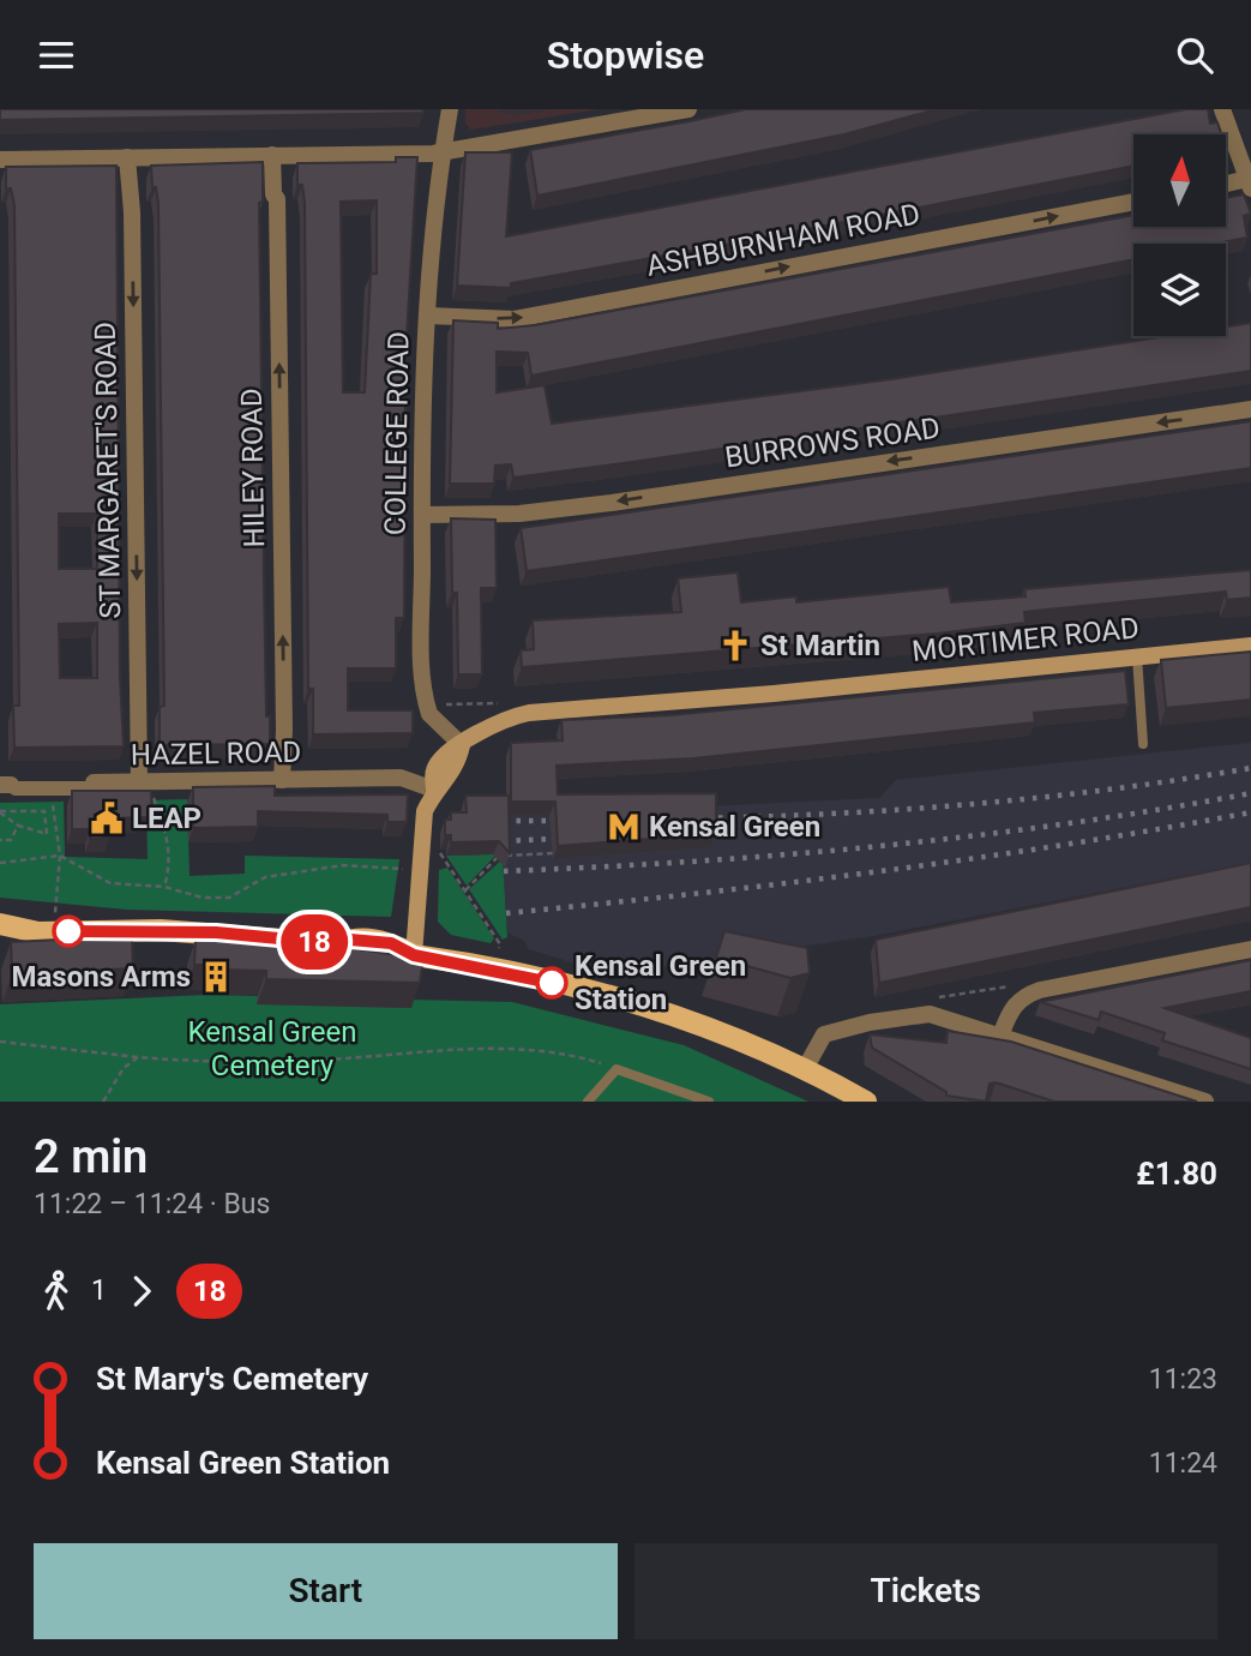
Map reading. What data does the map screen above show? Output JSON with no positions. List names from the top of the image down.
{
  "streets": {
    "main road": ["MORTIMER ROAD"],
    "street": [
      "ASHBURNHAM ROAD",
      "COLLEGE ROAD",
      "BURROWS ROAD",
      "HILEY ROAD",
      "ST MARGARET'S ROAD",
      "HAZEL ROAD"
    ]
  },
  "crossings": [
    ["ASHBURNHAM ROAD", "COLLEGE ROAD"],
    ["COLLEGE ROAD", "BURROWS ROAD"],
    ["HILEY ROAD", "HAZEL ROAD"],
    ["ST MARGARET'S ROAD", "HAZEL ROAD"]
  ],
  "one_way": [
    "ASHBURNHAM ROAD",
    "BURROWS ROAD",
    "HILEY ROAD",
    "ST MARGARET'S ROAD"
  ],
  "parks": ["Kensal Green Cemetery"],
  "places": {
    "church": ["St Martin"],
    "public building": ["LEAP"],
    "metro station": ["Kensal Green"],
    "building": ["Masons Arms"],
    "other": ["Kensal Green Station"]
  },
  "lines": ["bus line 18"],
  "north": "top",
  "page": {
    "header": "Stopwise",
    "on_map": "18",
    "heading": ["2 min", "11:22 – 11:24 · Bus", "£1.80"],
    "legs": ["1", "18"],
    "list": [
      {
        "name": "St Mary's Cemetery",
        "value": "11:23"
      },
      {
        "name": "Kensal Green Station",
        "value": "11:24"
      }
    ],
    "buttons": ["Start", "Tickets"]
  }
}
